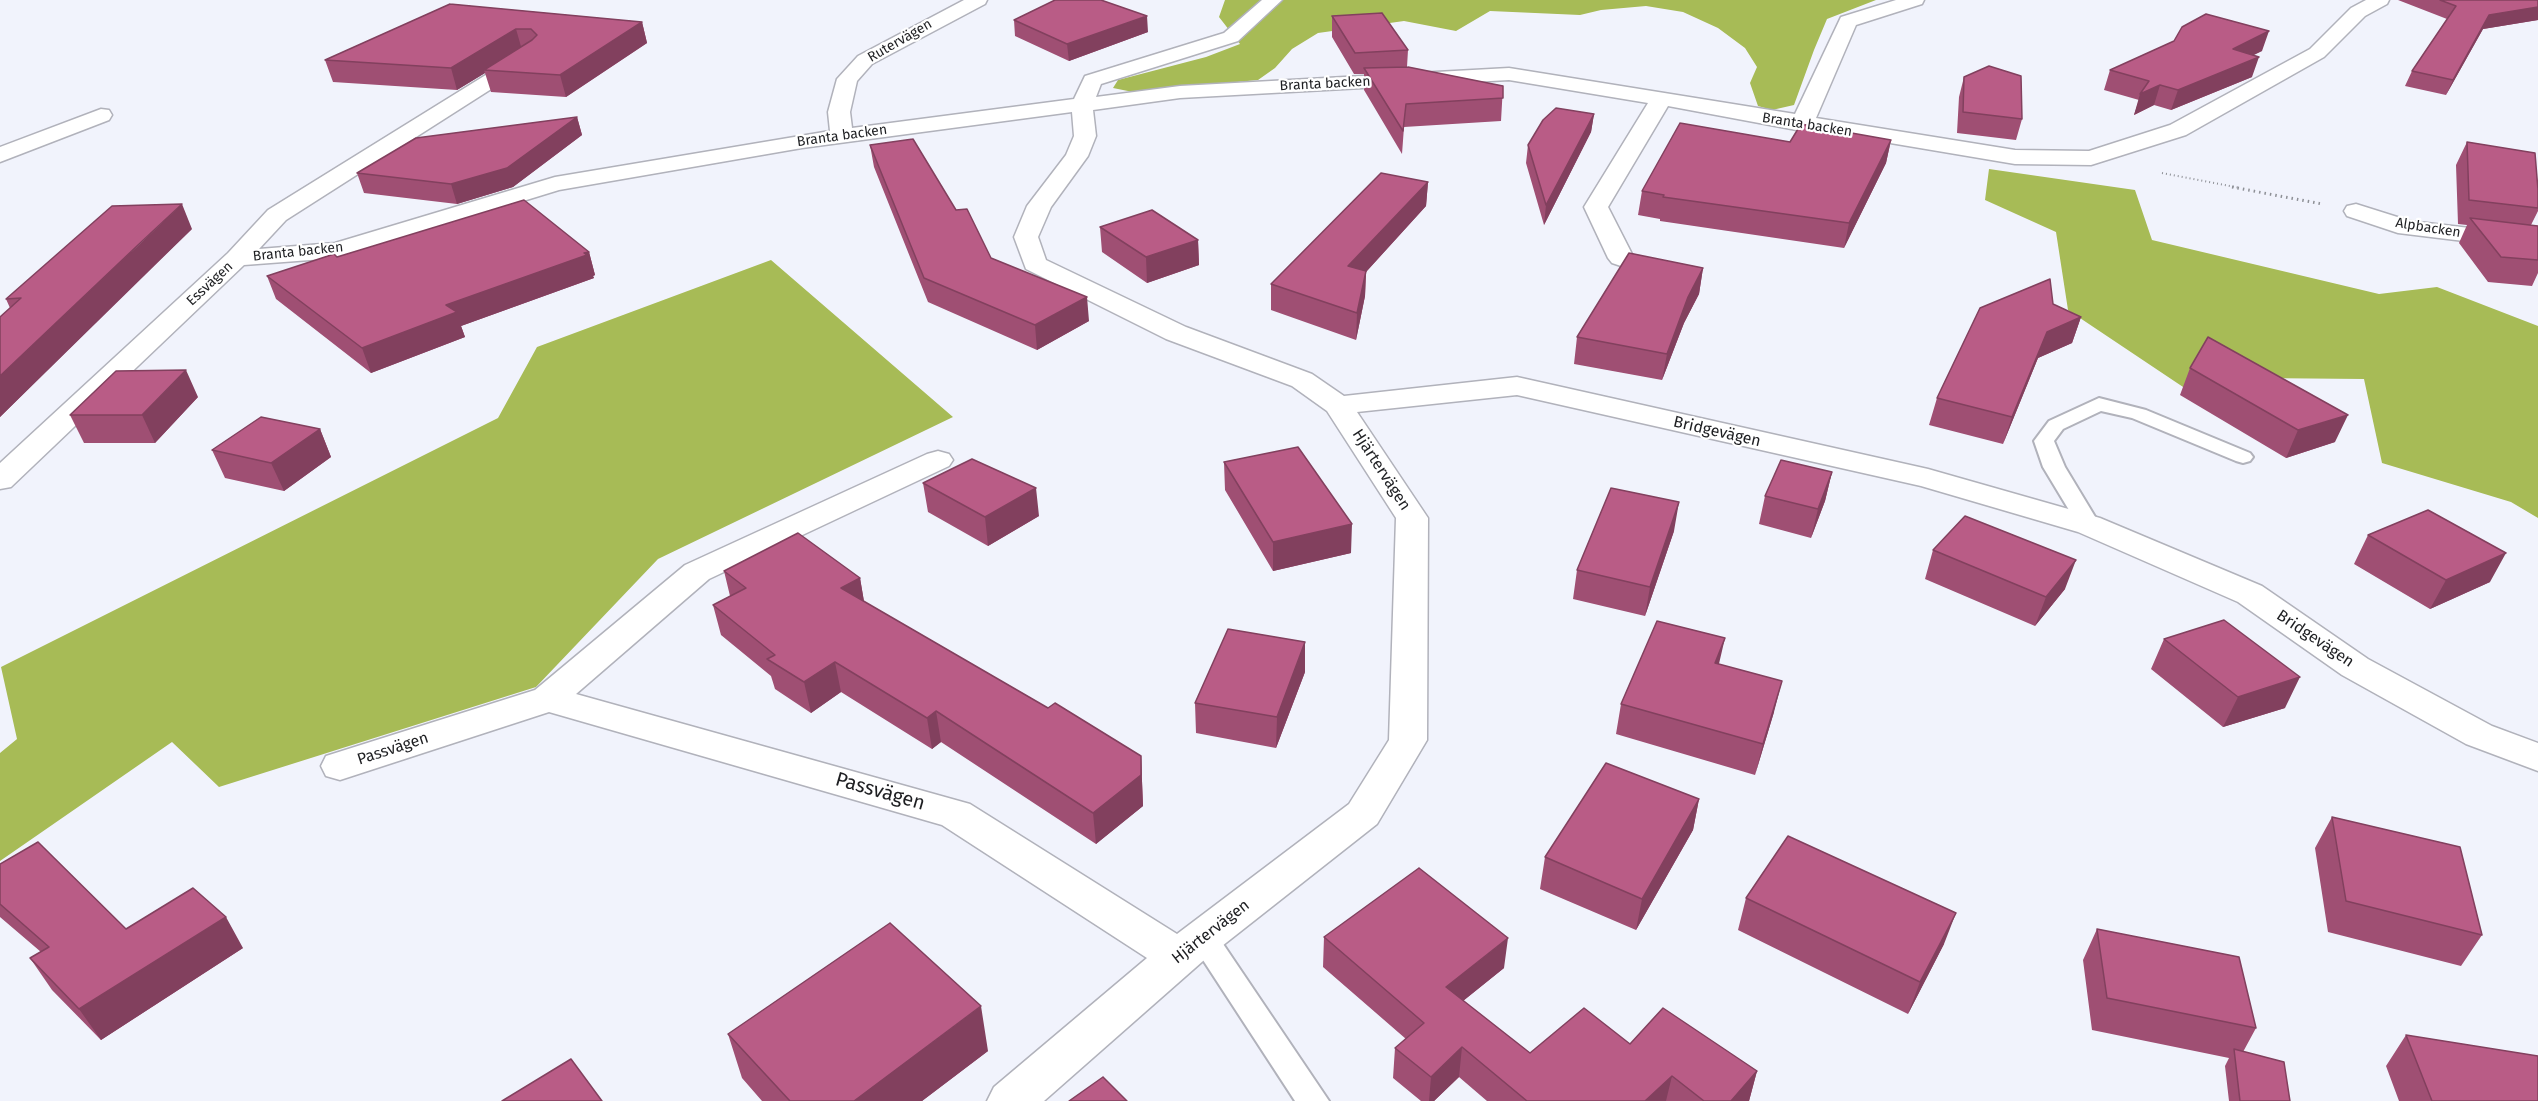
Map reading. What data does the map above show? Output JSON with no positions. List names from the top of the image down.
{
  "streets": {
    "street": [
      "Rutervägen",
      "Branta backen",
      "Alpbacken",
      "Essvägen",
      "Bridgevägen",
      "Hjärtervägen",
      "Passvägen"
    ]
  },
  "crossings": [
    ["Rutervägen", "Branta backen"],
    ["Branta backen", "Essvägen"],
    ["Branta backen", "Hjärtervägen"],
    ["Bridgevägen", "Hjärtervägen"],
    ["Hjärtervägen", "Passvägen"]
  ]
}
